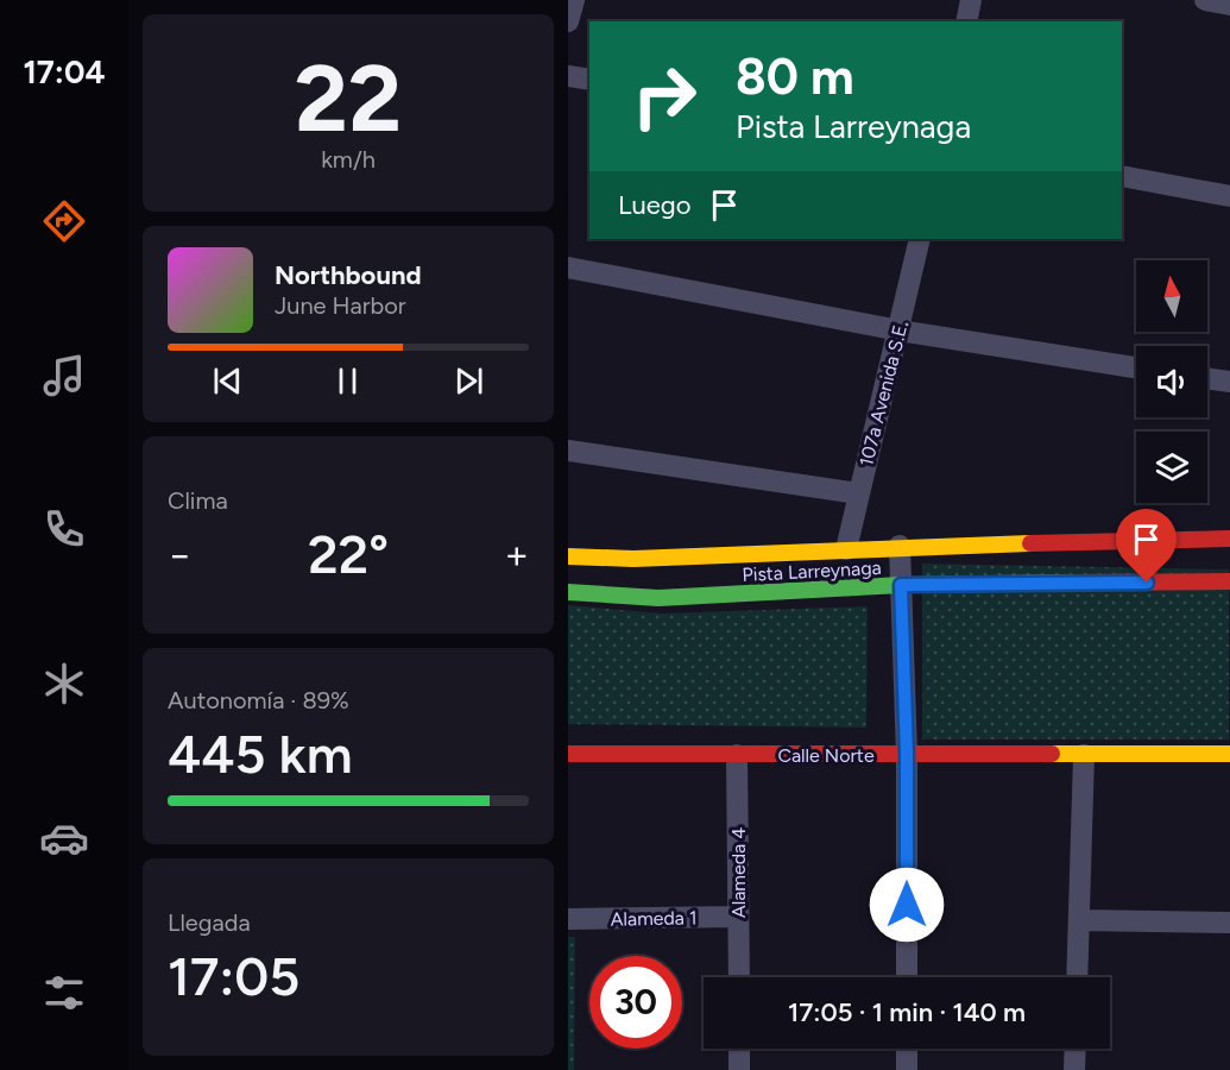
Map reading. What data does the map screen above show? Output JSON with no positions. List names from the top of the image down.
{
  "streets": {
    "main road": ["Pista Larreynaga", "Calle Norte"],
    "street": ["107a Avenida S.E.", "Alameda 4", "Alameda 1"]
  },
  "crossings": [
    ["107a Avenida S.E.", "Pista Larreynaga"],
    ["Calle Norte", "Alameda 4"],
    ["Alameda 4", "Alameda 1"]
  ],
  "north": "top",
  "page": {
    "tabs": "17:04",
    "tile": [
      ["22", "km/h"],
      "Clima",
      ["Autonomía · 89%", "445 km"],
      ["Llegada", "17:05"]
    ],
    "turn": ["80 m", "Pista Larreynaga"],
    "then": "Luego",
    "song": ["Northbound", "June Harbor"],
    "heat": ["−", "22°", "+"],
    "limit": "30",
    "trip": "17:05 · 1 min · 140 m"
  }
}
